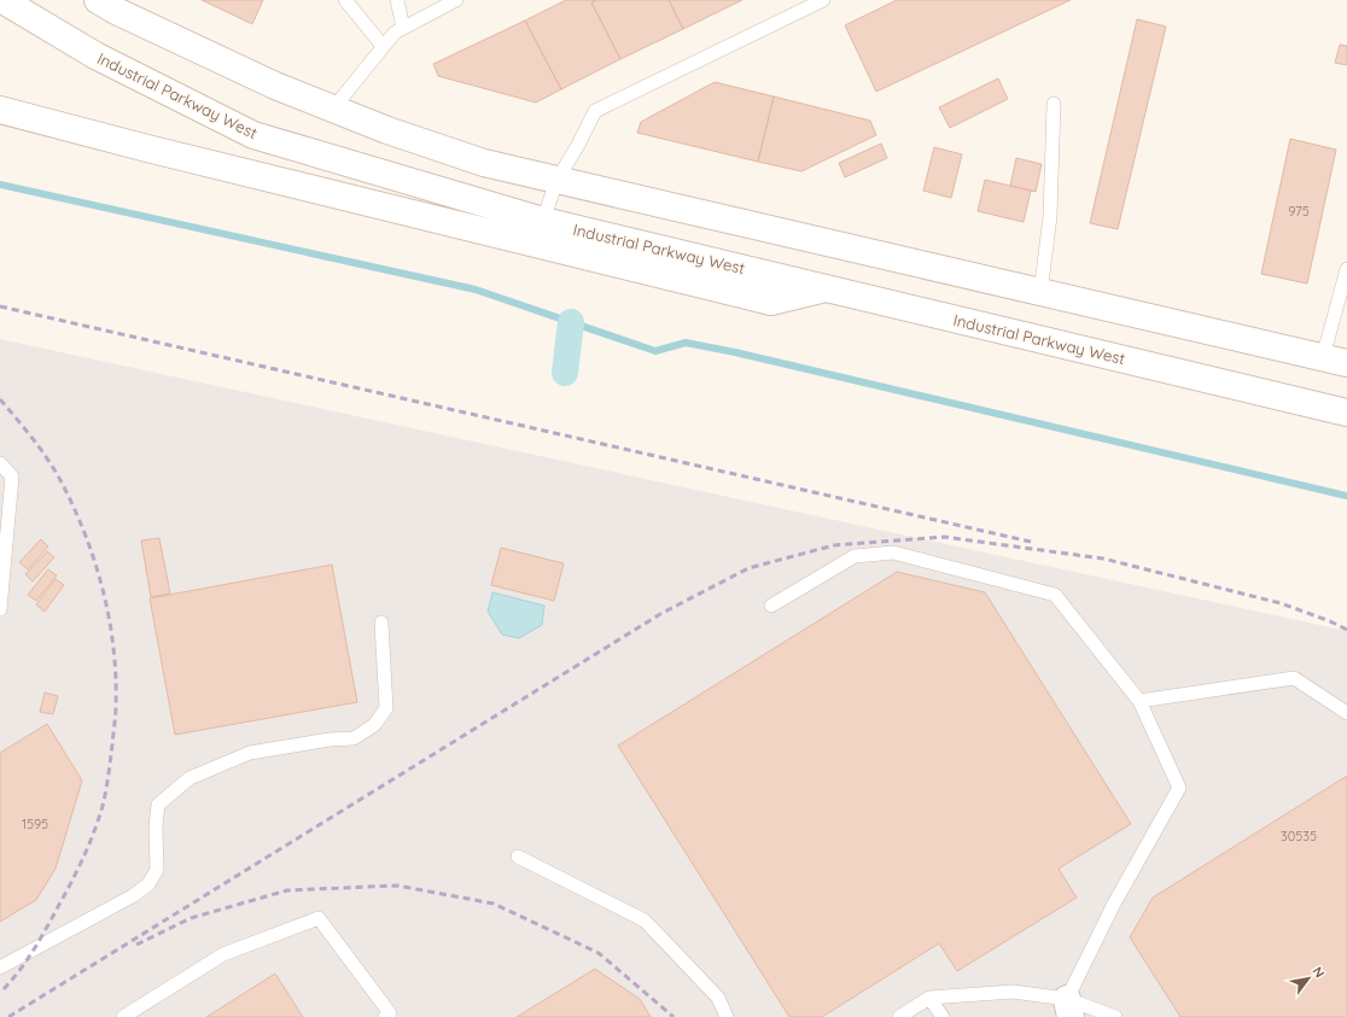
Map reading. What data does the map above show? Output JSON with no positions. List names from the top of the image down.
{
  "streets": {
    "main road": ["Industrial Parkway West"]
  },
  "house_numbers": ["975", "1595", "30535"],
  "north": "top right"
}
